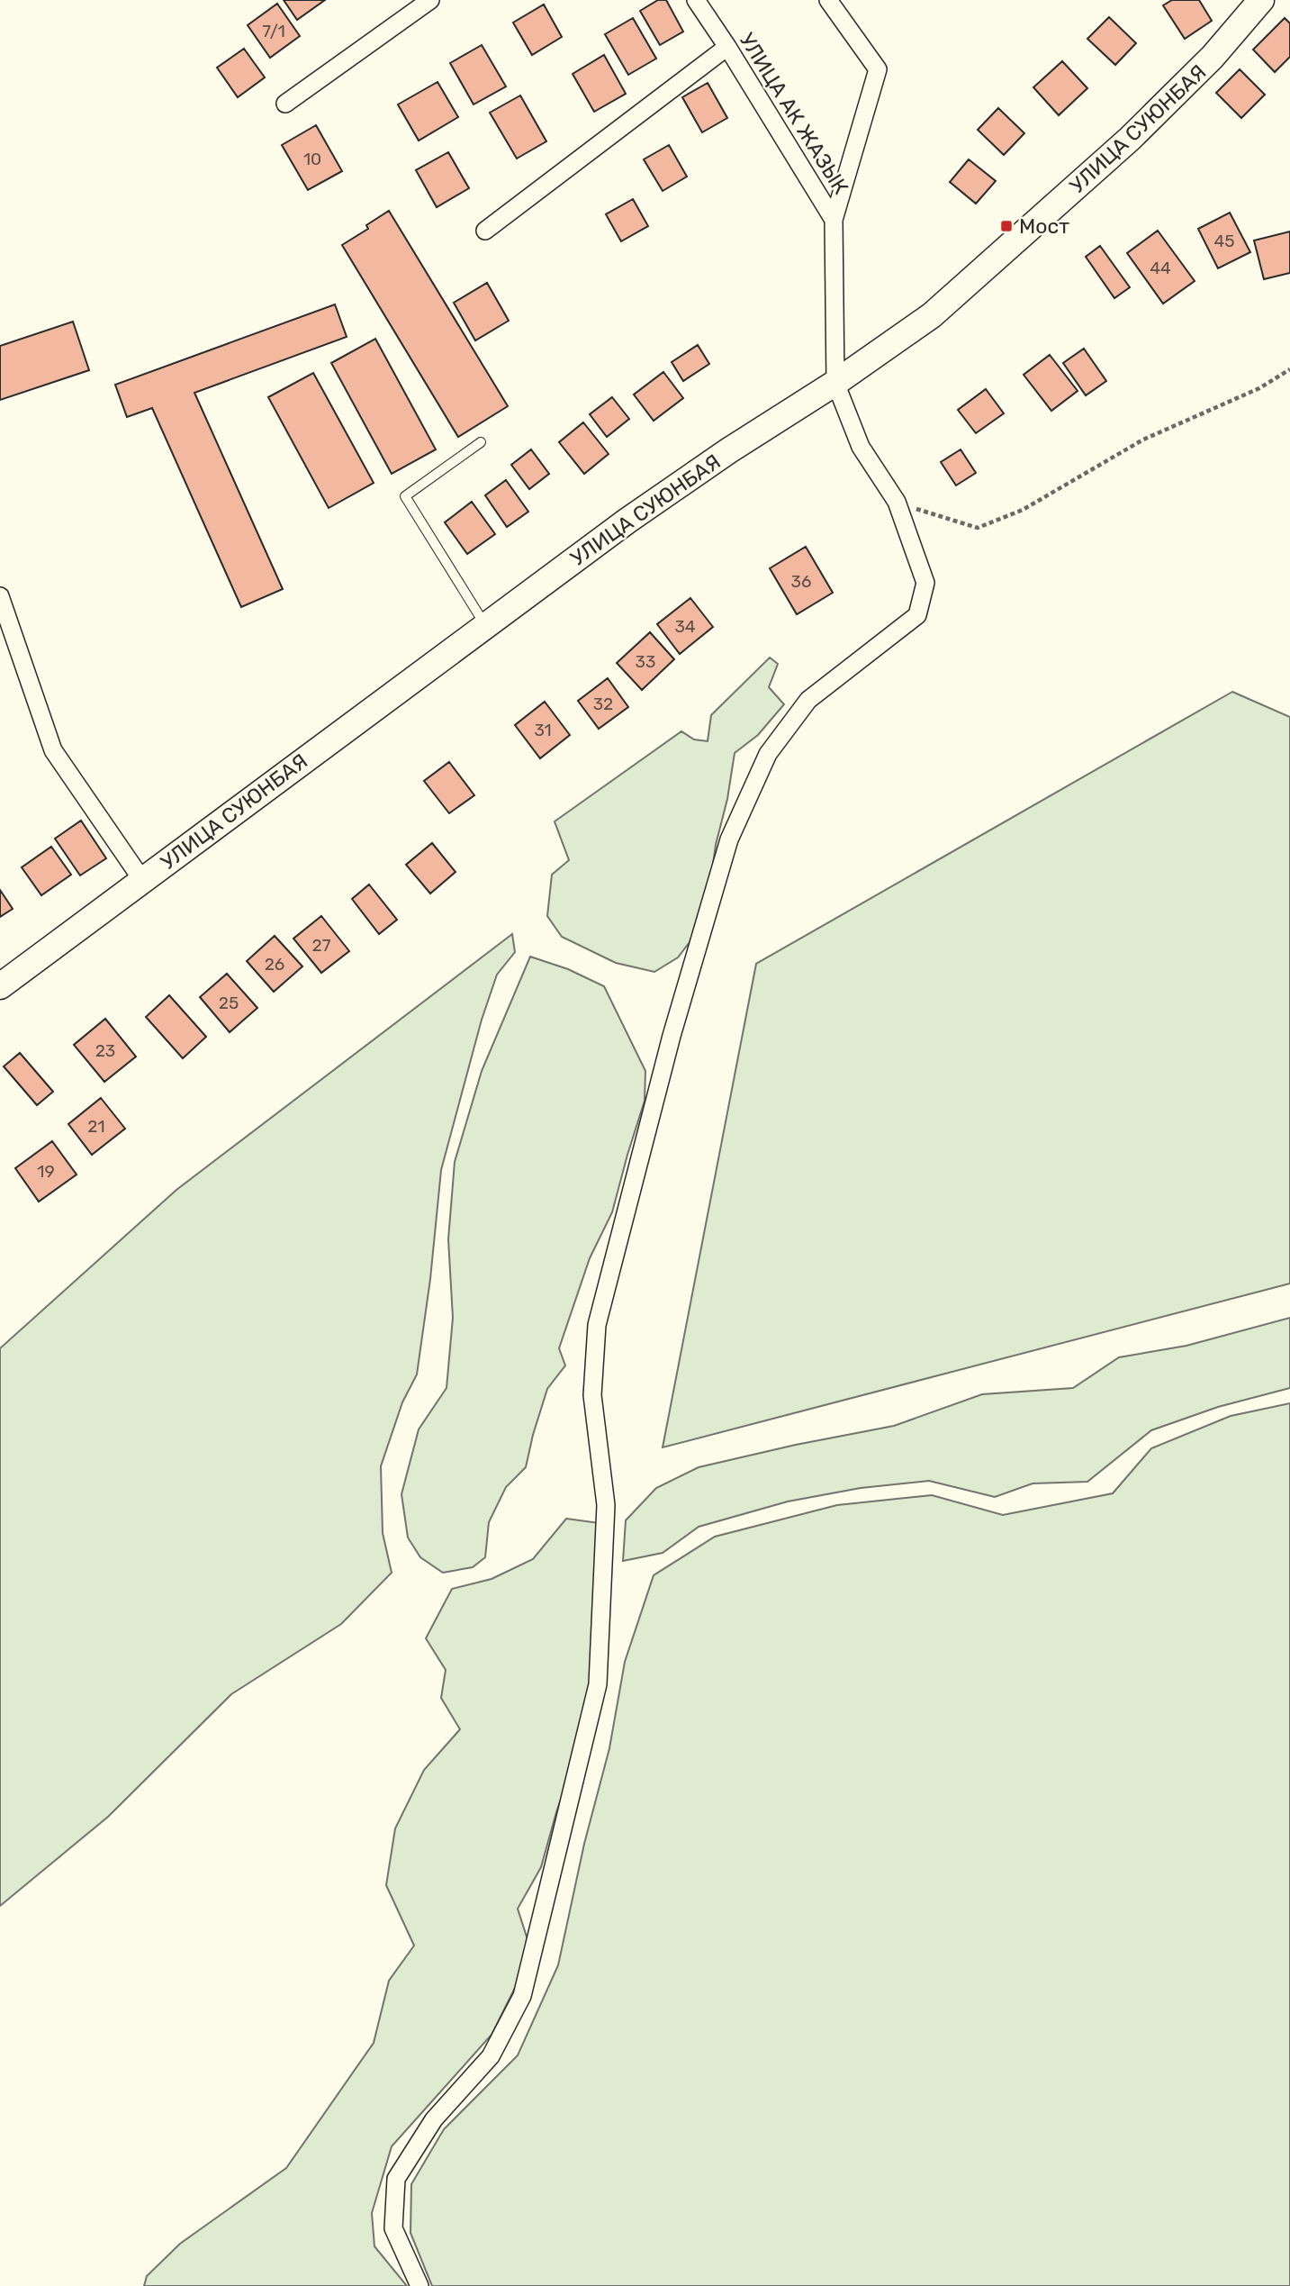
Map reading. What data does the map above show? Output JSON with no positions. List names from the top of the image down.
{
  "streets": {
    "main road": ["УЛИЦА СУЮНБАЯ"],
    "street": ["УЛИЦА АК ЖАЗЫК"]
  },
  "crossings": [
    ["УЛИЦА АК ЖАЗЫК", "УЛИЦА СУЮНБАЯ"]
  ],
  "places": {
    "transit": ["Мост"]
  },
  "house_numbers": [
    "7/1",
    "10",
    "45",
    "44",
    "36",
    "34",
    "33",
    "32",
    "31",
    "27",
    "26",
    "25",
    "23",
    "21",
    "19"
  ]
}
